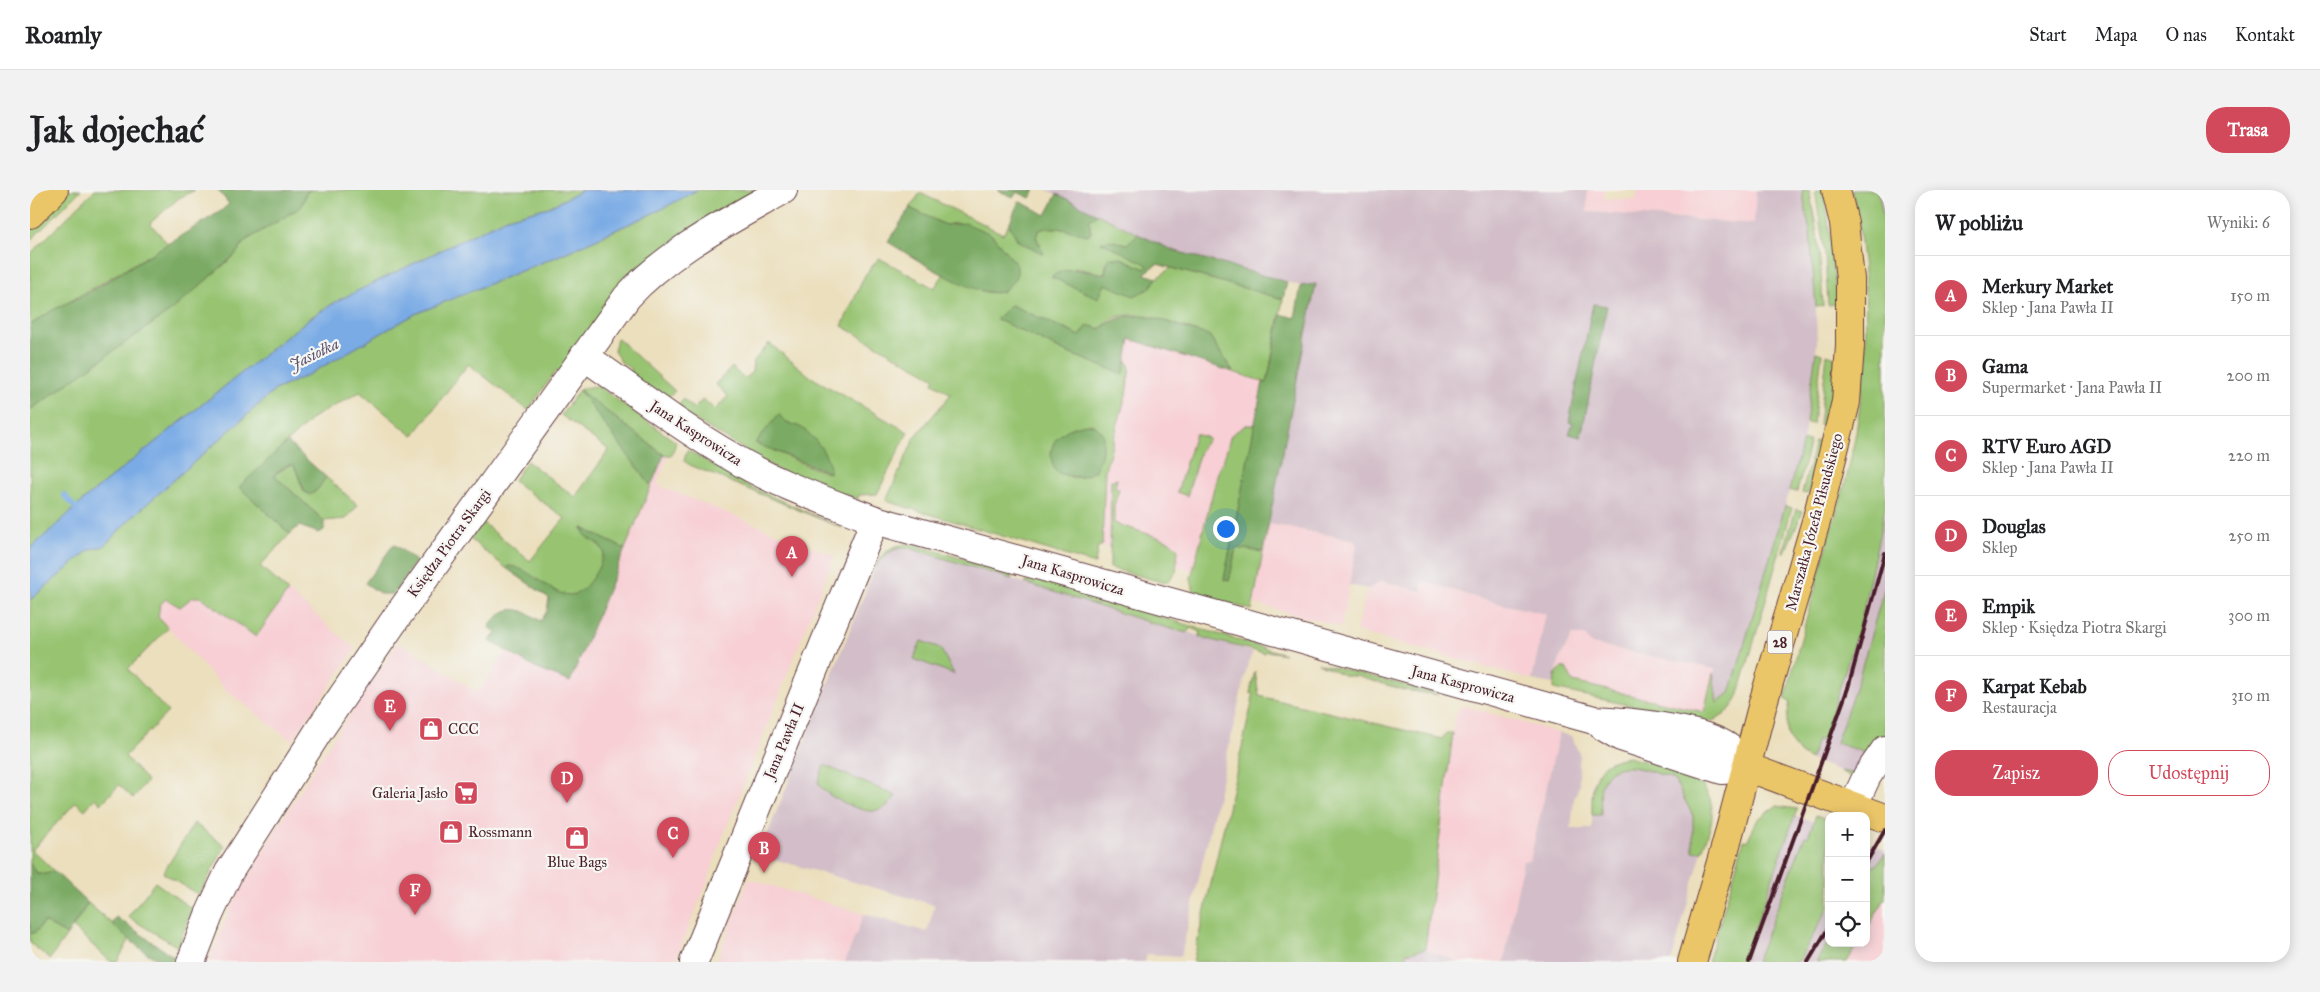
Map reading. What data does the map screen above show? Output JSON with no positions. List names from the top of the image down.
{
  "streets": {
    "main road": ["Jana Kasprowicza", "Marszałka Józefa Piłsudskiego", "28"],
    "street": ["Księdza Piotra Skargi", "Jana Pawła II"]
  },
  "crossings": [
    ["Jana Kasprowicza", "Marszałka Józefa Piłsudskiego"],
    ["Jana Kasprowicza", "Księdza Piotra Skargi"],
    ["Jana Kasprowicza", "Jana Pawła II"]
  ],
  "water": ["Jasiołka"],
  "places": {
    "shop": ["CCC", "Rossmann", "Blue Bags"],
    "supermarket": ["Galeria Jasło"]
  },
  "page": {
    "header": "Roamly",
    "nav": [
      "Start",
      "Mapa",
      "O nas",
      "Kontakt"
    ],
    "buttons": [
      "Trasa",
      ["Zapisz", "Udostępnij"]
    ],
    "title": "Jak dojechać",
    "heading": ["W pobliżu", "Wyniki: 6"],
    "list": [
      {
        "mark": "A",
        "name": "Merkury Market",
        "note": "Sklep · Jana Pawła II",
        "value": "150 m"
      },
      {
        "mark": "B",
        "name": "Gama",
        "note": "Supermarket · Jana Pawła II",
        "value": "200 m"
      },
      {
        "mark": "C",
        "name": "RTV Euro AGD",
        "note": "Sklep · Jana Pawła II",
        "value": "220 m"
      },
      {
        "mark": "D",
        "name": "Douglas",
        "note": "Sklep",
        "value": "250 m"
      },
      {
        "mark": "E",
        "name": "Empik",
        "note": "Sklep · Księdza Piotra Skargi",
        "value": "300 m"
      },
      {
        "mark": "F",
        "name": "Karpat Kebab",
        "note": "Restauracja",
        "value": "310 m"
      }
    ],
    "pins": [
      "A",
      "E",
      "D",
      "C",
      "B",
      "F"
    ],
    "map_buttons": ["+", "−"]
  }
}
